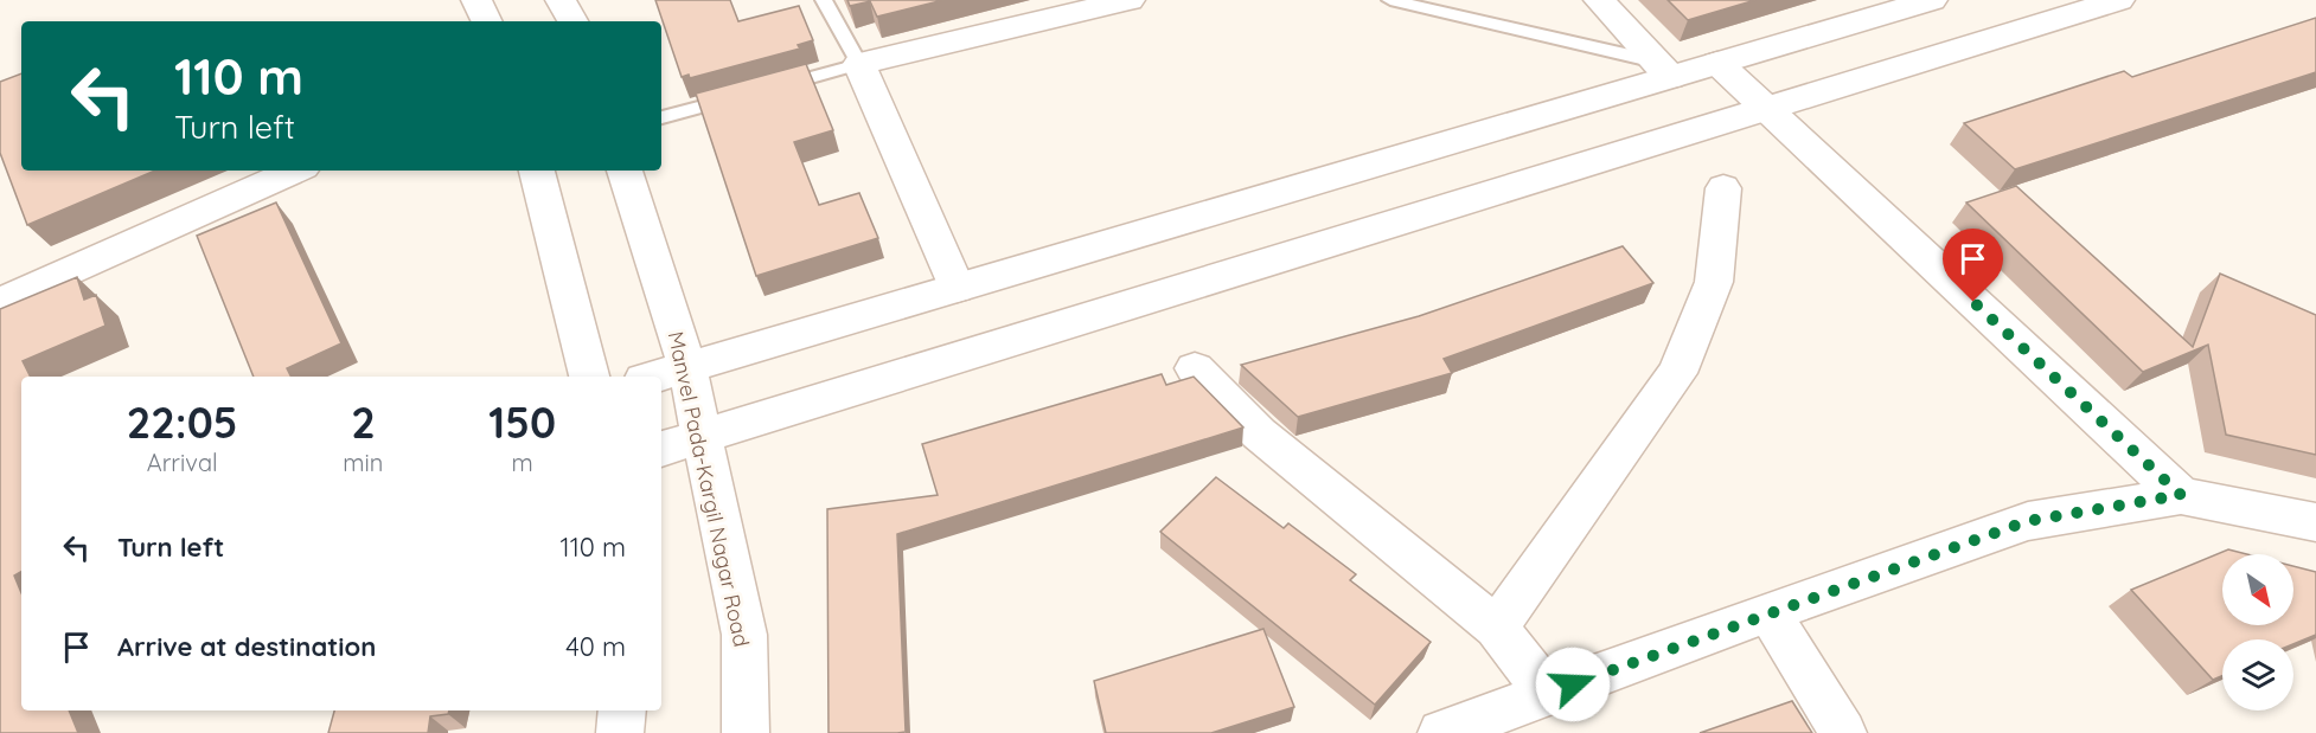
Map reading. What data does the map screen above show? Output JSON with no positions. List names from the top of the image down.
{
  "streets": {
    "street": ["Manvel Pada-Kargil Nagar Road"]
  },
  "north": "bottom right",
  "page": {
    "turn": ["110 m", "Turn left"],
    "eta": [
      "22:05",
      "Arrival",
      "2",
      "min",
      "150",
      "m"
    ],
    "list": [
      {
        "name": "Turn left",
        "value": "110 m"
      },
      {
        "name": "Arrive at destination",
        "value": "40 m"
      }
    ]
  }
}
